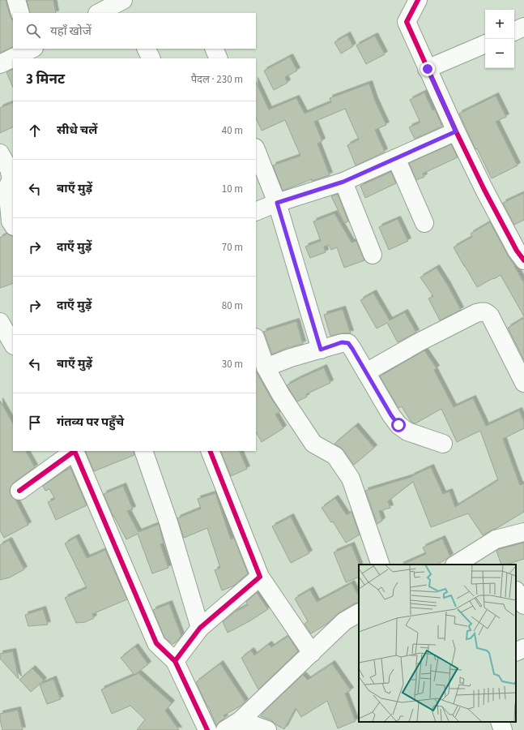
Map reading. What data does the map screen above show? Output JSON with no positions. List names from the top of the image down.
{
  "page": {
    "map_buttons": ["+", "−"],
    "search": "यहाँ खोजें",
    "heading": ["3 मिनट", "पैदल · 230 m"],
    "list": [
      ["सीधे चलें", "40 m"],
      ["बाएँ मुड़ें", "10 m"],
      ["दाएँ मुड़ें", "70 m"],
      ["दाएँ मुड़ें", "80 m"],
      ["बाएँ मुड़ें", "30 m"],
      "गंतव्य पर पहुँचे"
    ]
  }
}
